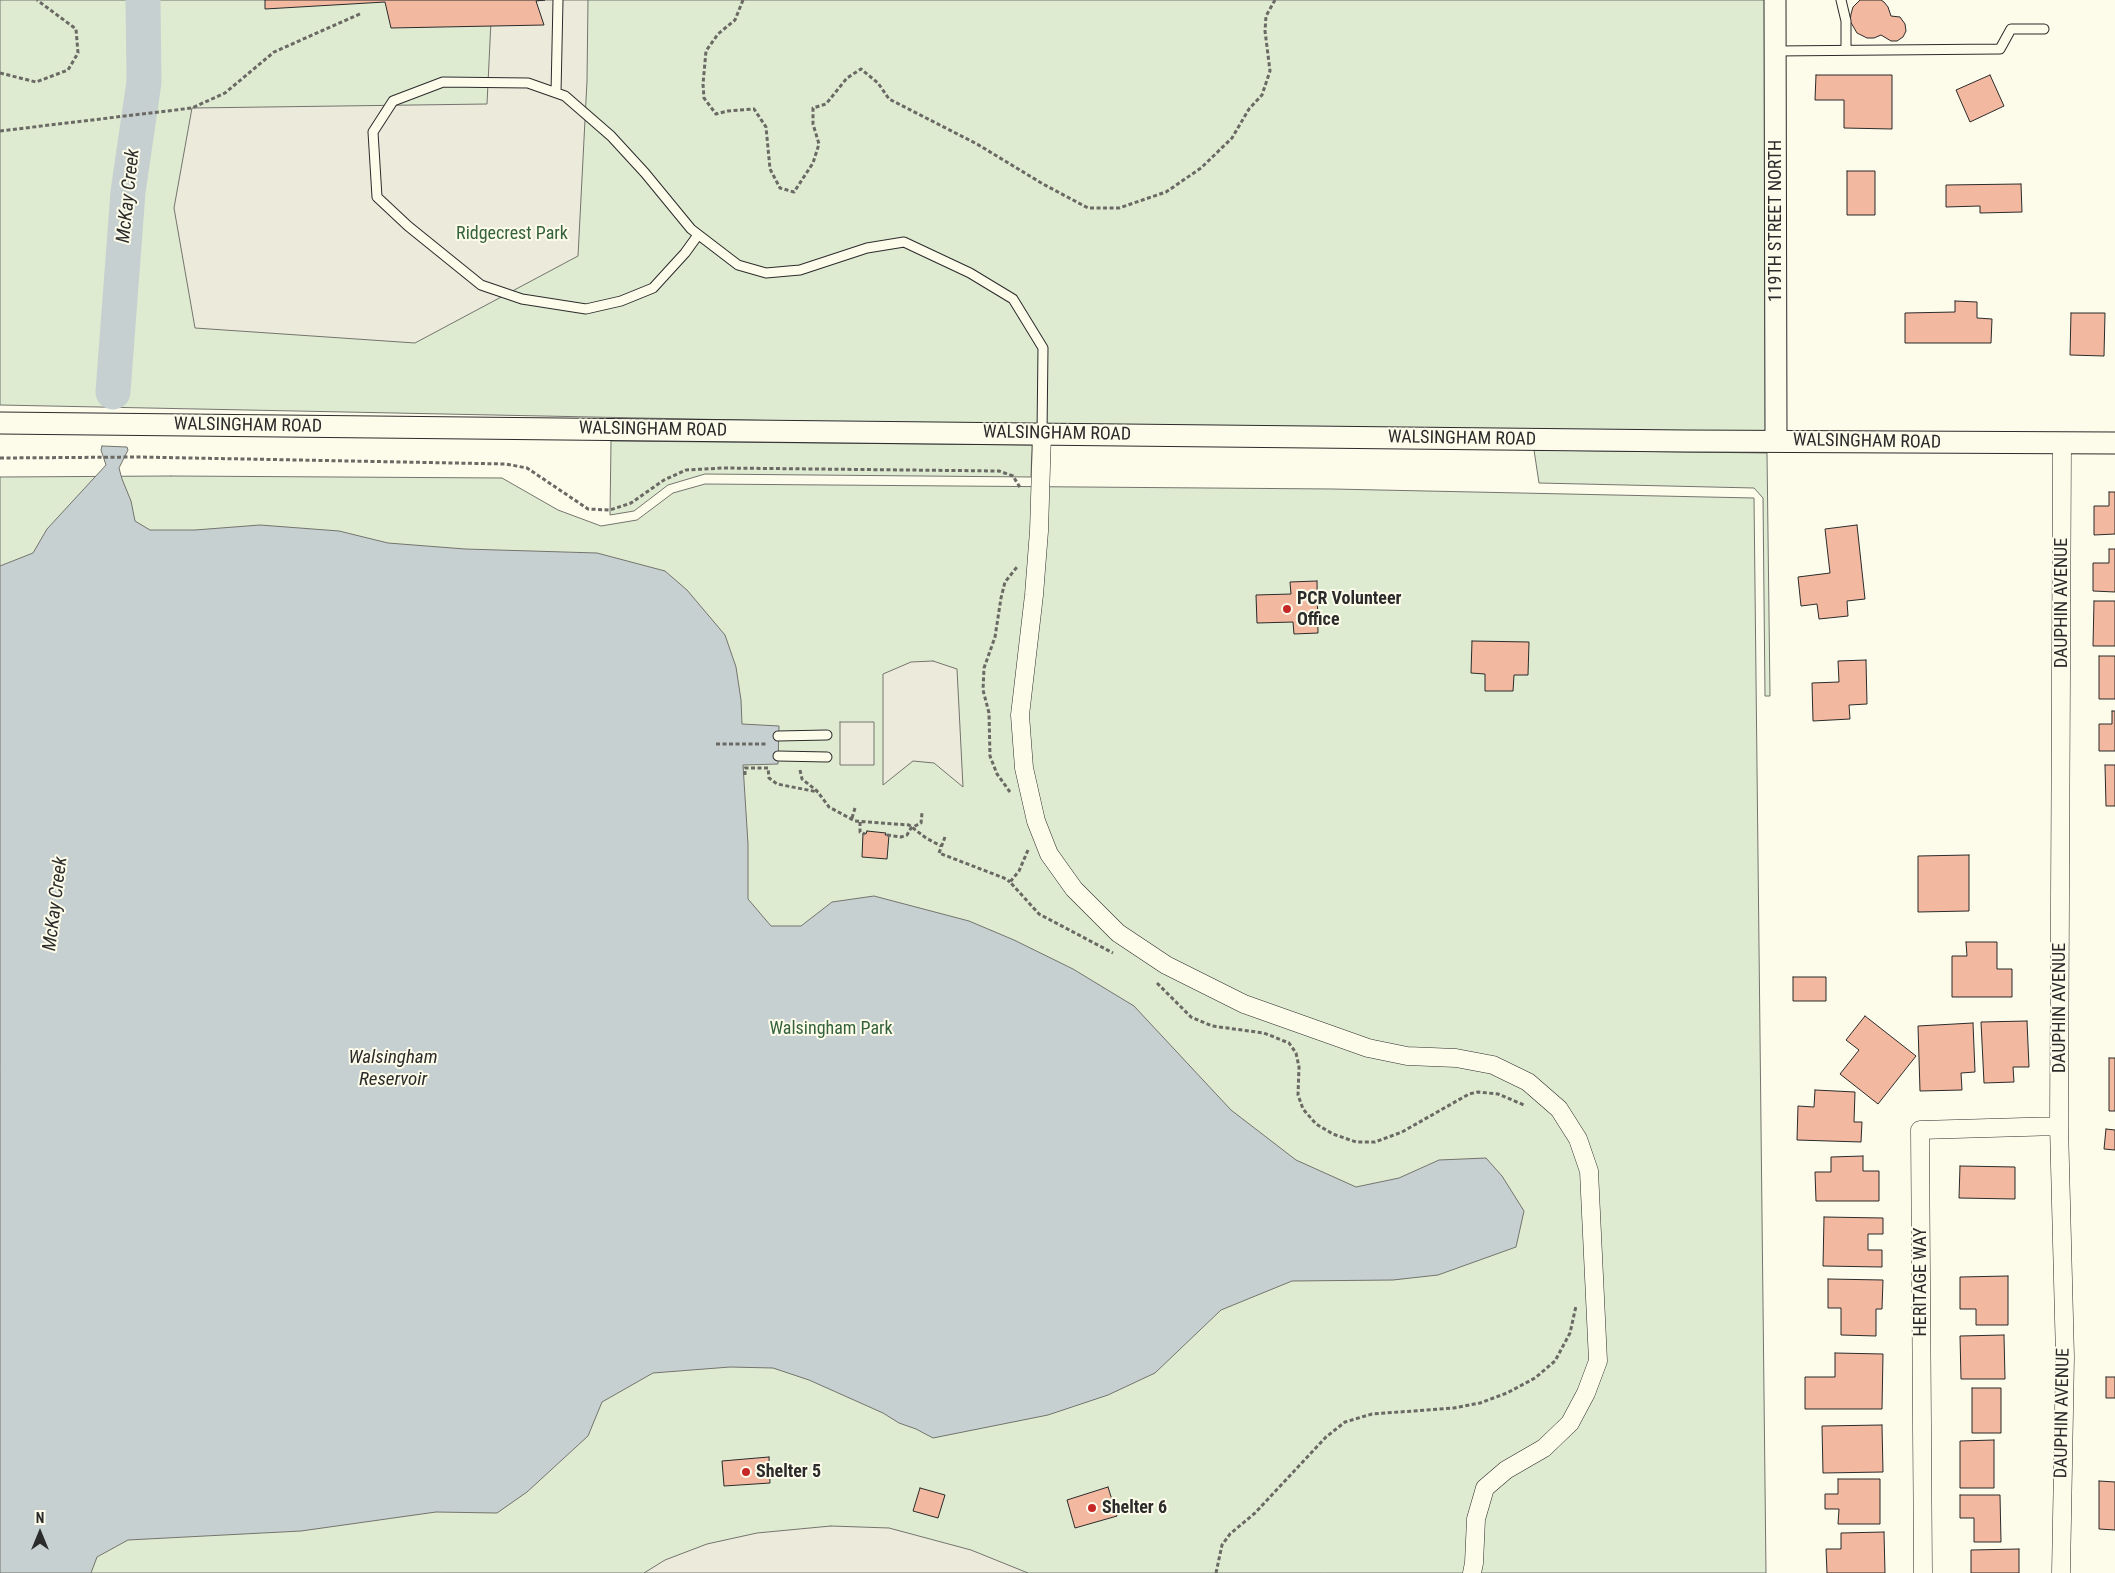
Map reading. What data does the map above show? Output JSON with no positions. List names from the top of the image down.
{
  "streets": {
    "street": [
      "119TH STREET NORTH",
      "WALSINGHAM ROAD",
      "DAUPHIN AVENUE",
      "HERITAGE WAY"
    ]
  },
  "crossings": [
    ["119TH STREET NORTH", "WALSINGHAM ROAD"],
    ["WALSINGHAM ROAD", "DAUPHIN AVENUE"],
    ["DAUPHIN AVENUE", "HERITAGE WAY"]
  ],
  "water": ["McKay Creek", "Walsingham Reservoir"],
  "parks": ["Ridgecrest Park", "Walsingham Park"],
  "places": ["PCR Volunteer Office", "Shelter 5", "Shelter 6"],
  "north": "top"
}
